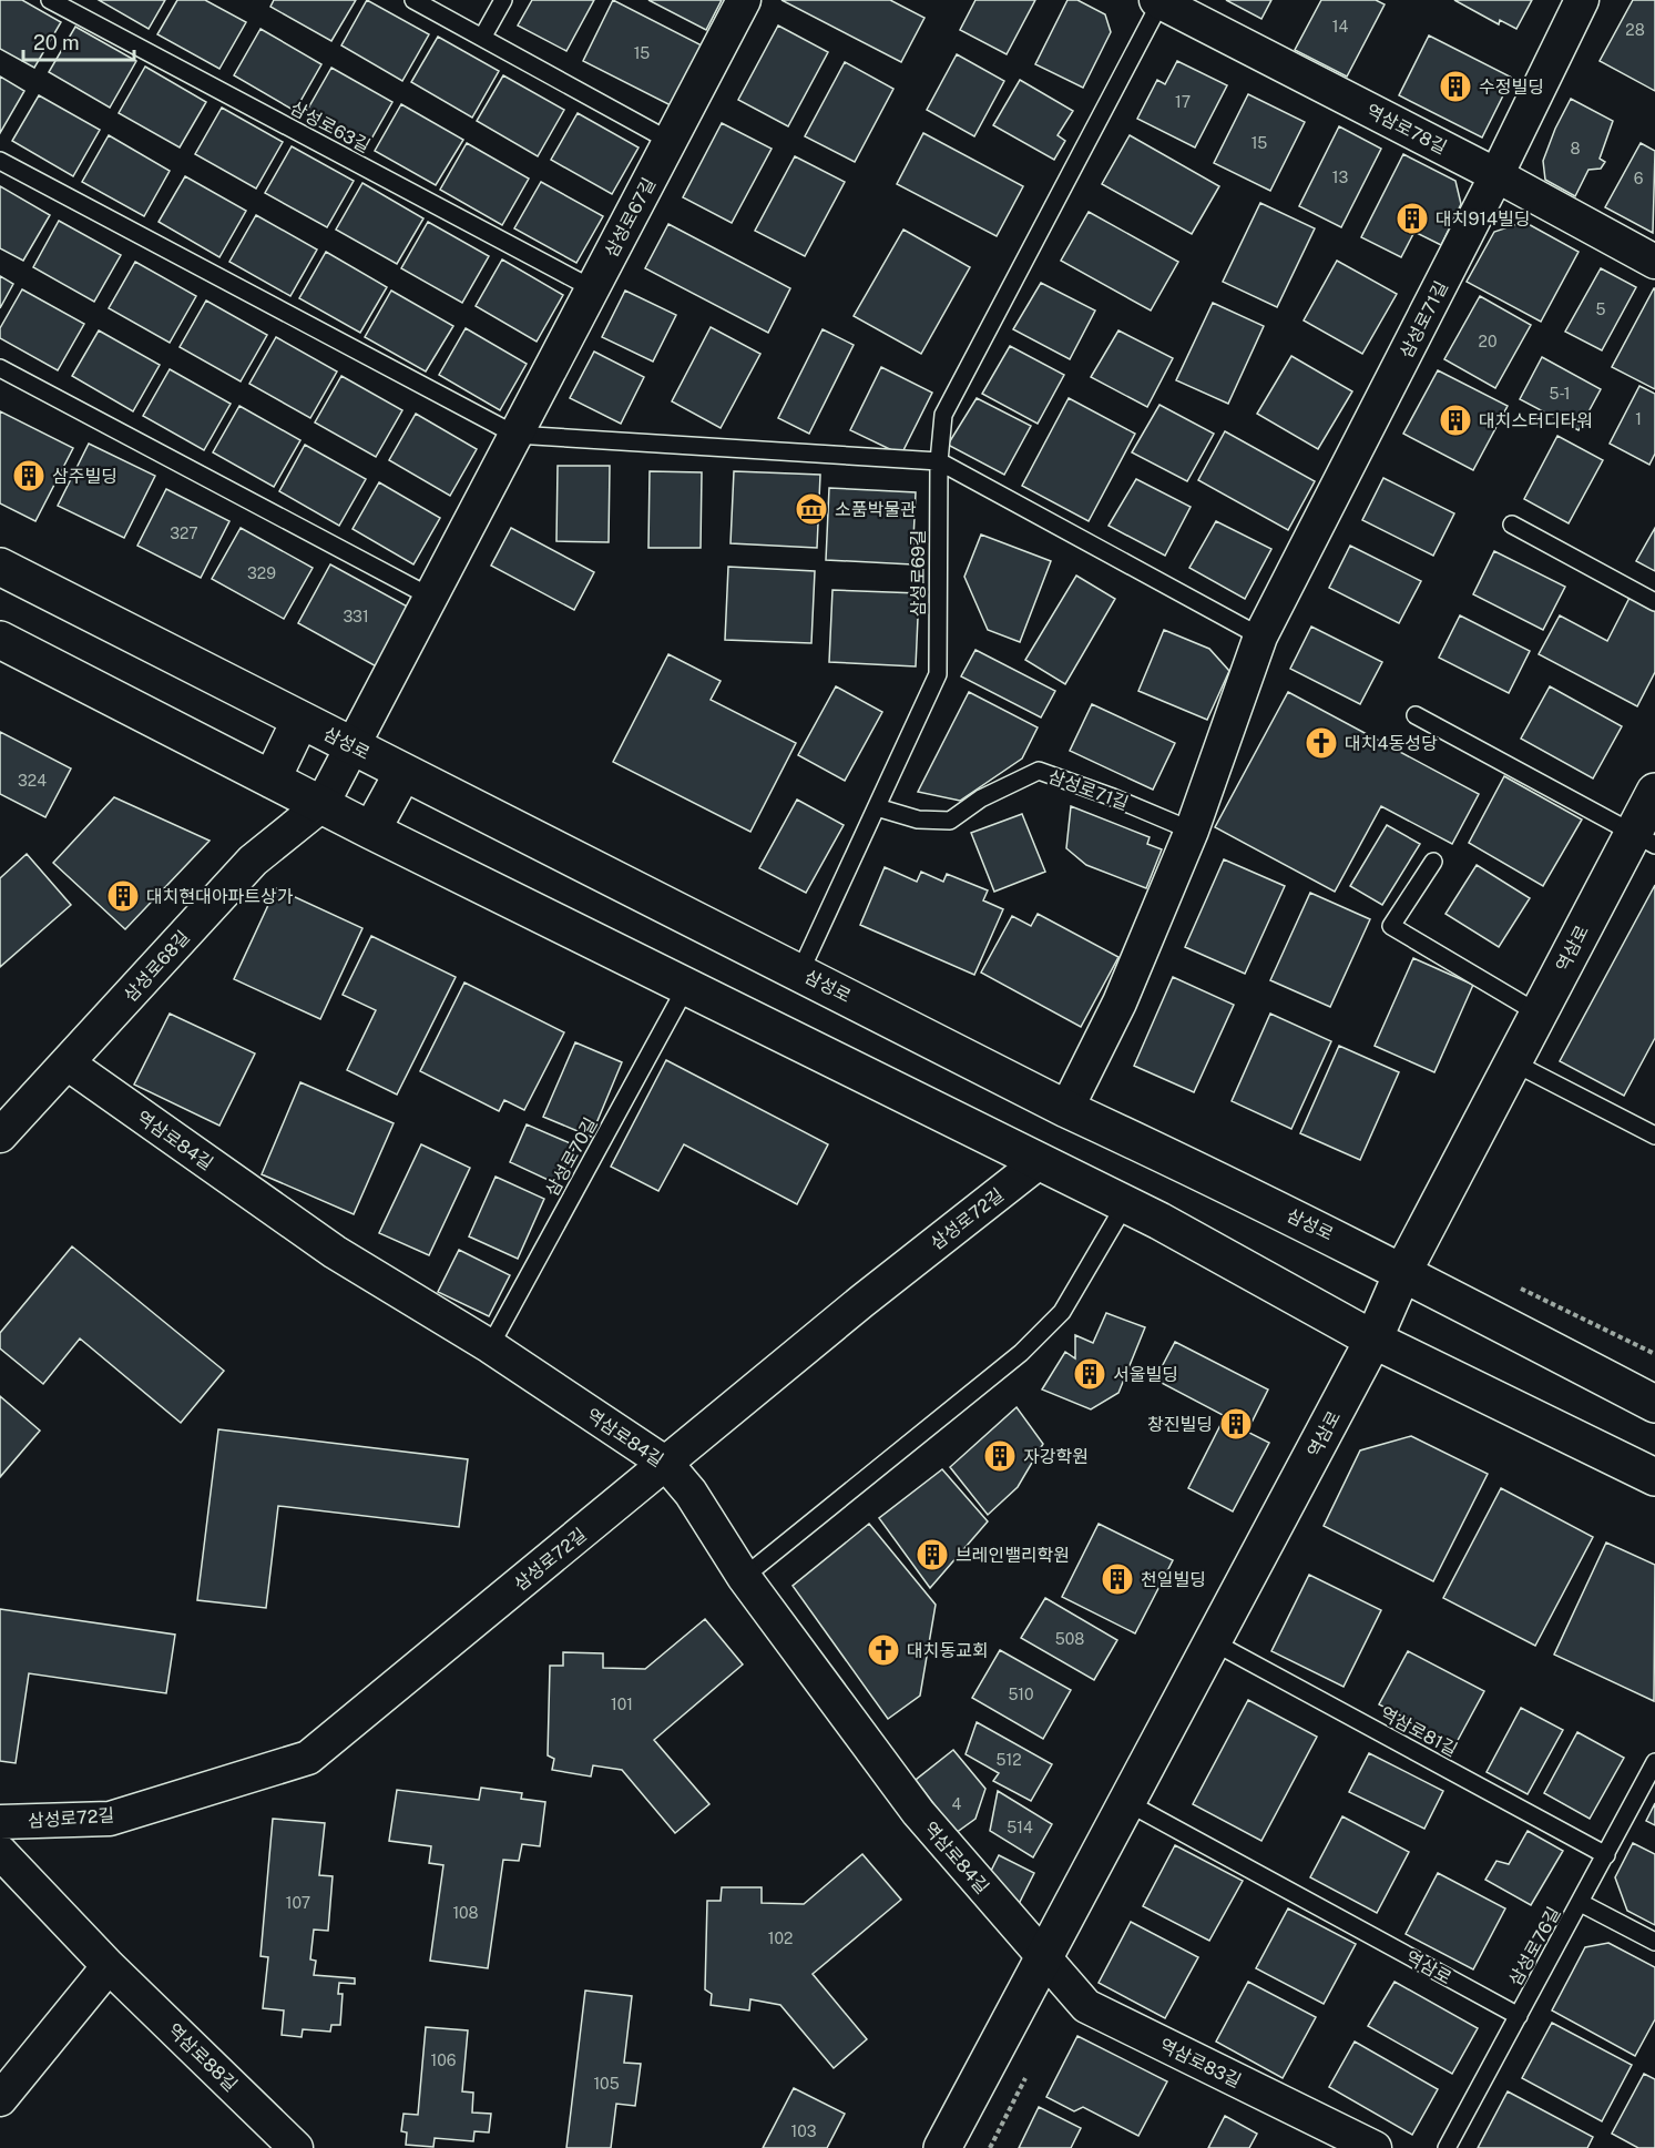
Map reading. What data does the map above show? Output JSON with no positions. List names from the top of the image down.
{
  "streets": {
    "main road": ["삼성로", "역삼로"],
    "street": [
      "역삼로78길",
      "삼성로67길",
      "삼성로71길",
      "삼성로68길",
      "역삼로84길",
      "삼성로72길",
      "역삼로88길",
      "역삼로83길"
    ],
    "lane": [
      "삼성로63길",
      "삼성로69길",
      "삼성로70길",
      "역삼로81길",
      "삼성로76길"
    ]
  },
  "crossings": [
    ["삼성로63길", "삼성로67길"],
    ["역삼로78길", "삼성로71길"],
    ["역삼로78길", "삼성로69길"],
    ["삼성로67길", "삼성로"],
    ["삼성로67길", "삼성로68길"],
    ["삼성로71길", "삼성로69길"],
    ["삼성로71길", "삼성로"],
    ["삼성로69길", "삼성로"],
    ["삼성로", "역삼로"],
    ["역삼로", "역삼로84길"],
    ["역삼로", "역삼로81길"],
    ["역삼로", "삼성로76길"],
    ["역삼로", "역삼로83길"],
    ["삼성로68길", "역삼로84길"],
    ["역삼로84길", "삼성로70길"],
    ["역삼로84길", "삼성로72길"],
    ["역삼로84길", "역삼로83길"],
    ["역삼로81길", "삼성로76길"]
  ],
  "places": {
    "building": [
      "수정빌딩",
      "대치914빌딩",
      "대치스터디타워",
      "삼주빌딩",
      "대치현대아파트상가",
      "서울빌딩",
      "창진빌딩",
      "자강학원",
      "브레인밸리학원",
      "천일빌딩"
    ],
    "museum": ["소품박물관"],
    "church": ["대치4동성당", "대치동교회"]
  },
  "house_numbers": [
    "14",
    "28",
    "15",
    "17",
    "15",
    "8",
    "13",
    "6",
    "5",
    "20",
    "5-1",
    "1",
    "327",
    "329",
    "331",
    "324",
    "508",
    "510",
    "101",
    "512",
    "4",
    "514",
    "107",
    "108",
    "102",
    "106",
    "105",
    "103"
  ],
  "scale_bar": "20 m"
}
